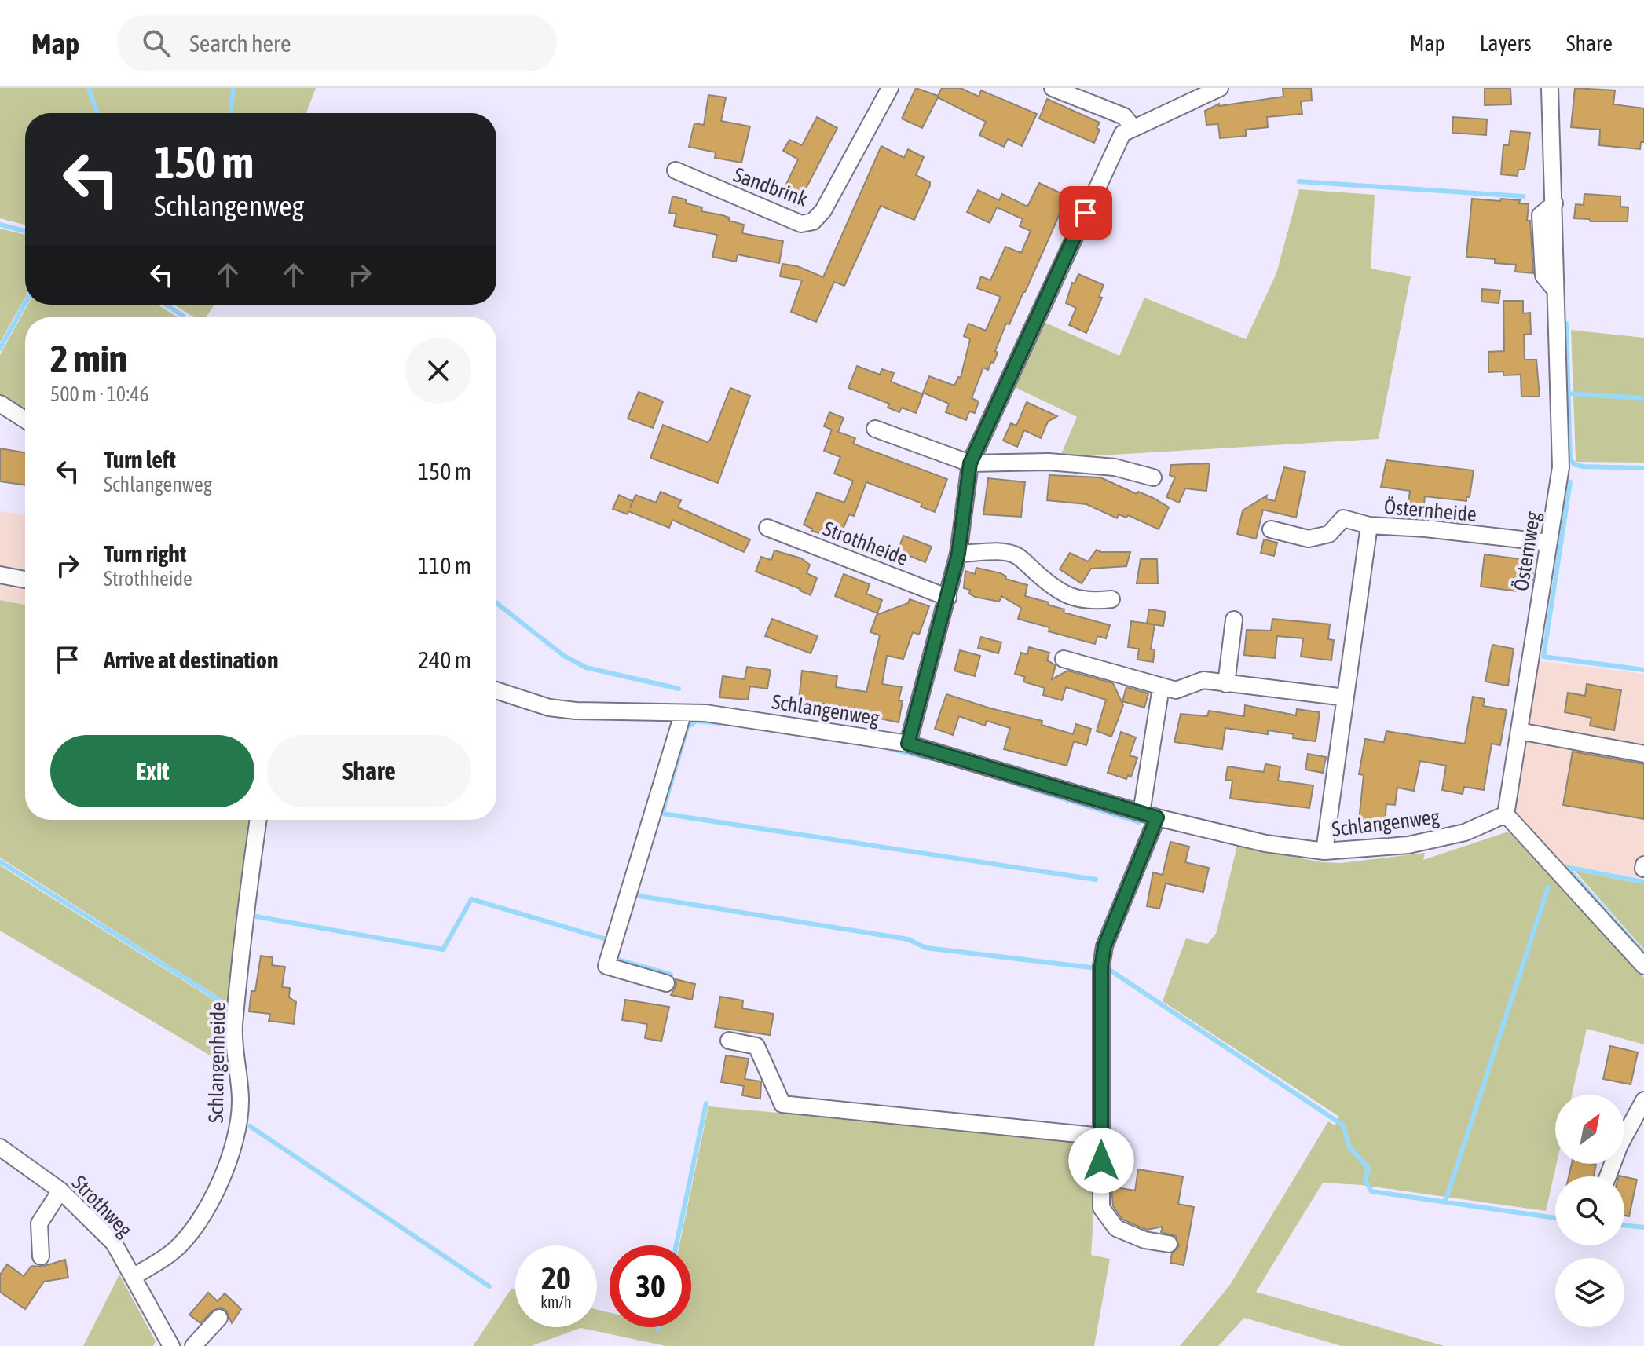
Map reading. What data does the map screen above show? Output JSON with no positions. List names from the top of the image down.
{
  "streets": {
    "street": [
      "Sandbrink",
      "Östernheide",
      "Strothheide",
      "Östernweg",
      "Schlangenweg",
      "Schlangenheide",
      "Strothweg"
    ]
  },
  "crossings": [
    ["Östernheide", "Östernweg"],
    ["Östernheide", "Schlangenweg"],
    ["Östernweg", "Schlangenweg"],
    ["Schlangenheide", "Strothweg"]
  ],
  "north": "top right",
  "page": {
    "header": "Map",
    "search": "Search here",
    "nav": ["Map", "Layers", "Share"],
    "turn": ["150 m", "Schlangenweg"],
    "heading": ["2 min", "500 m · 10:46"],
    "list": [
      {
        "name": "Turn left",
        "note": "Schlangenweg",
        "value": "150 m"
      },
      {
        "name": "Turn right",
        "note": "Strothheide",
        "value": "110 m"
      },
      {
        "name": "Arrive at destination",
        "value": "240 m"
      }
    ],
    "buttons": ["Exit", "Share"],
    "speed": "20 km/h",
    "limit": "30"
  }
}
